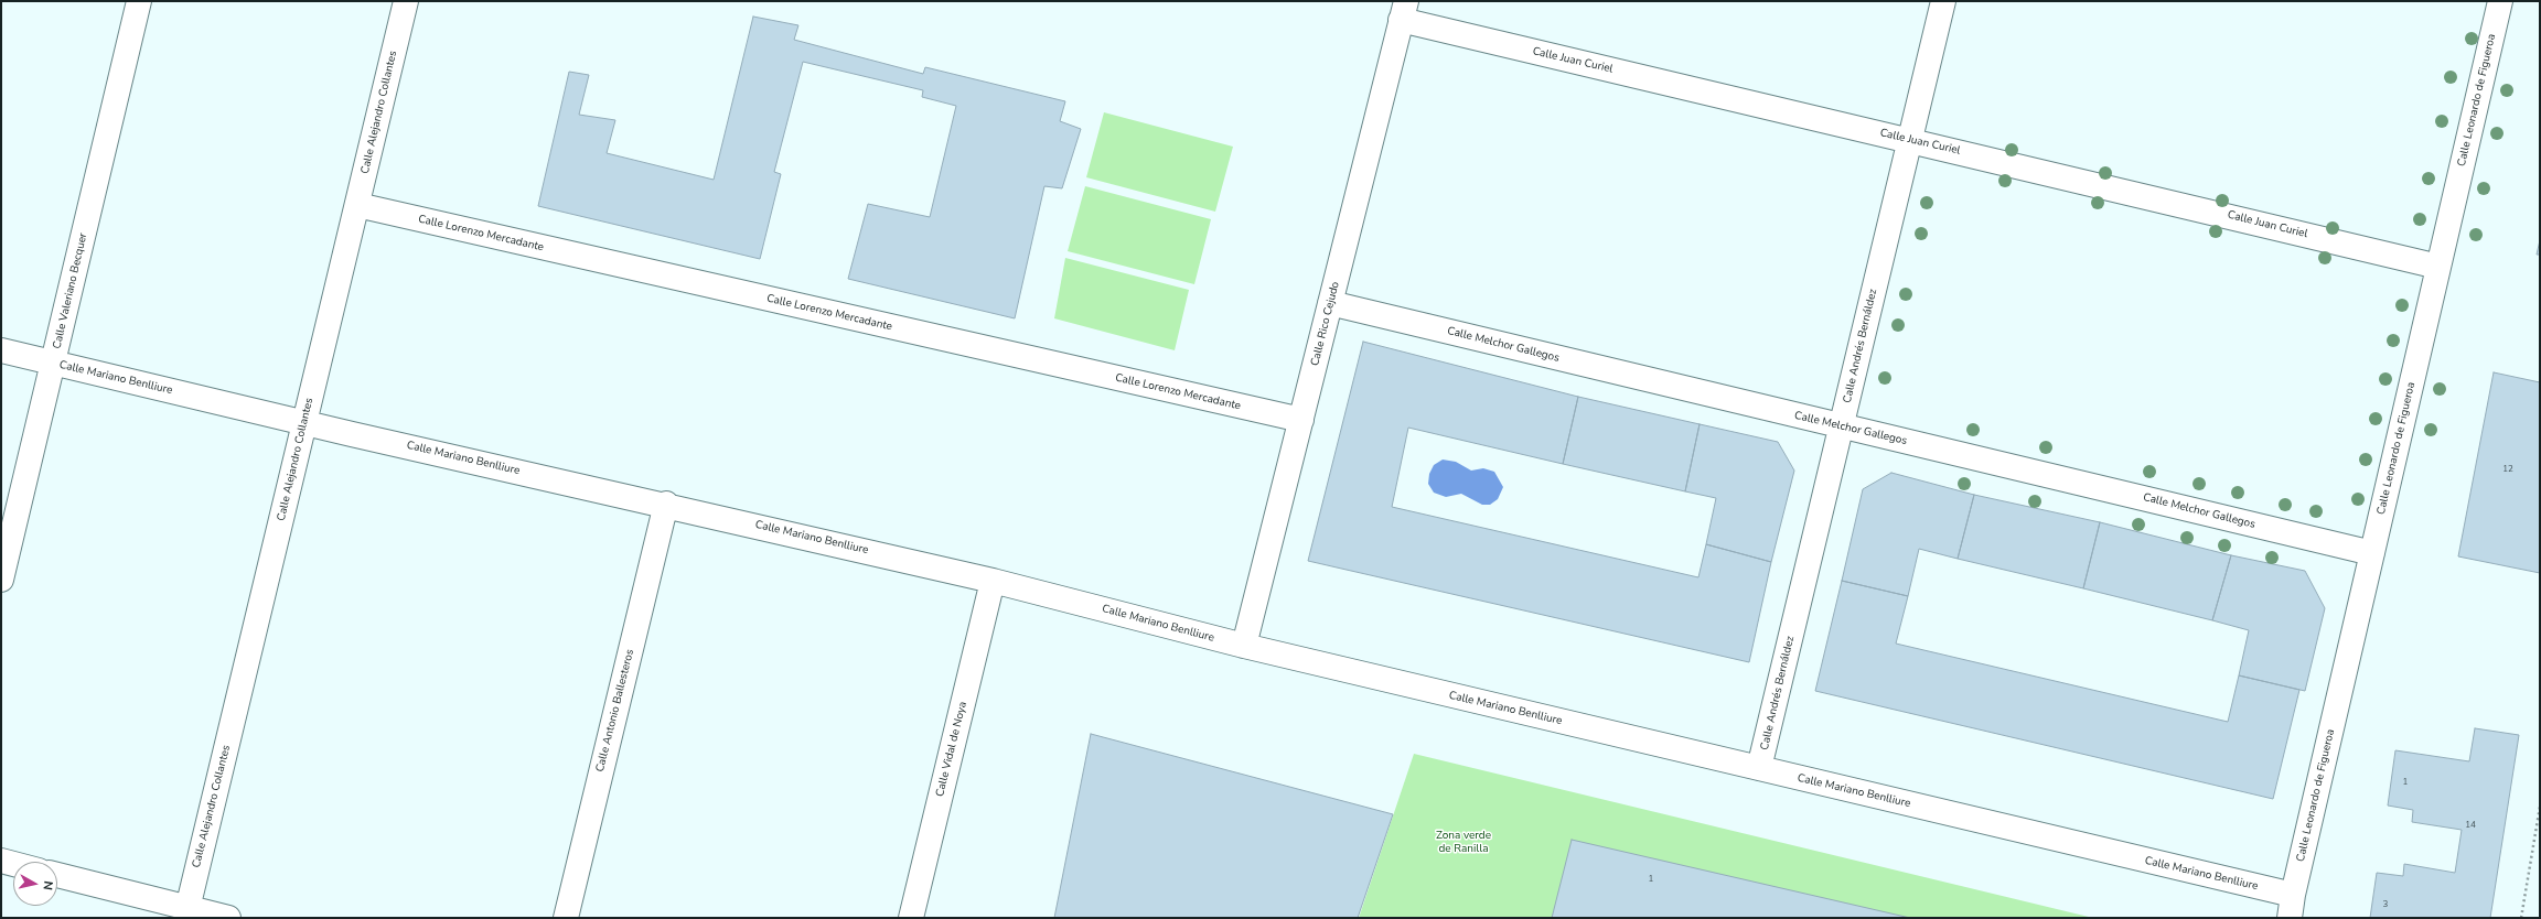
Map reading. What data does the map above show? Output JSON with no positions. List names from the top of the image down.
{
  "streets": {
    "street": [
      "Calle Juan Curiel",
      "Calle Leonardo de Figueroa",
      "Calle Alejandro Collantes",
      "Calle Lorenzo Mercadante",
      "Calle Valeriano Becquer",
      "Calle Rico Cejudo",
      "Calle Melchor Gallegos",
      "Calle Andrés Bernáldez",
      "Calle Mariano Benlliure",
      "Calle Antonio Ballesteros",
      "Calle Vidal de Noya"
    ]
  },
  "crossings": [
    ["Calle Juan Curiel", "Calle Leonardo de Figueroa"],
    ["Calle Juan Curiel", "Calle Rico Cejudo"],
    ["Calle Juan Curiel", "Calle Andrés Bernáldez"],
    ["Calle Leonardo de Figueroa", "Calle Melchor Gallegos"],
    ["Calle Leonardo de Figueroa", "Calle Mariano Benlliure"],
    ["Calle Alejandro Collantes", "Calle Lorenzo Mercadante"],
    ["Calle Alejandro Collantes", "Calle Mariano Benlliure"],
    ["Calle Lorenzo Mercadante", "Calle Rico Cejudo"],
    ["Calle Valeriano Becquer", "Calle Mariano Benlliure"],
    ["Calle Rico Cejudo", "Calle Melchor Gallegos"],
    ["Calle Rico Cejudo", "Calle Mariano Benlliure"],
    ["Calle Melchor Gallegos", "Calle Andrés Bernáldez"],
    ["Calle Andrés Bernáldez", "Calle Mariano Benlliure"],
    ["Calle Mariano Benlliure", "Calle Antonio Ballesteros"],
    ["Calle Mariano Benlliure", "Calle Vidal de Noya"]
  ],
  "parks": ["Zona verde de Ranilla"],
  "house_numbers": [
    "12",
    "1",
    "14",
    "1",
    "3"
  ],
  "north": "right"
}
